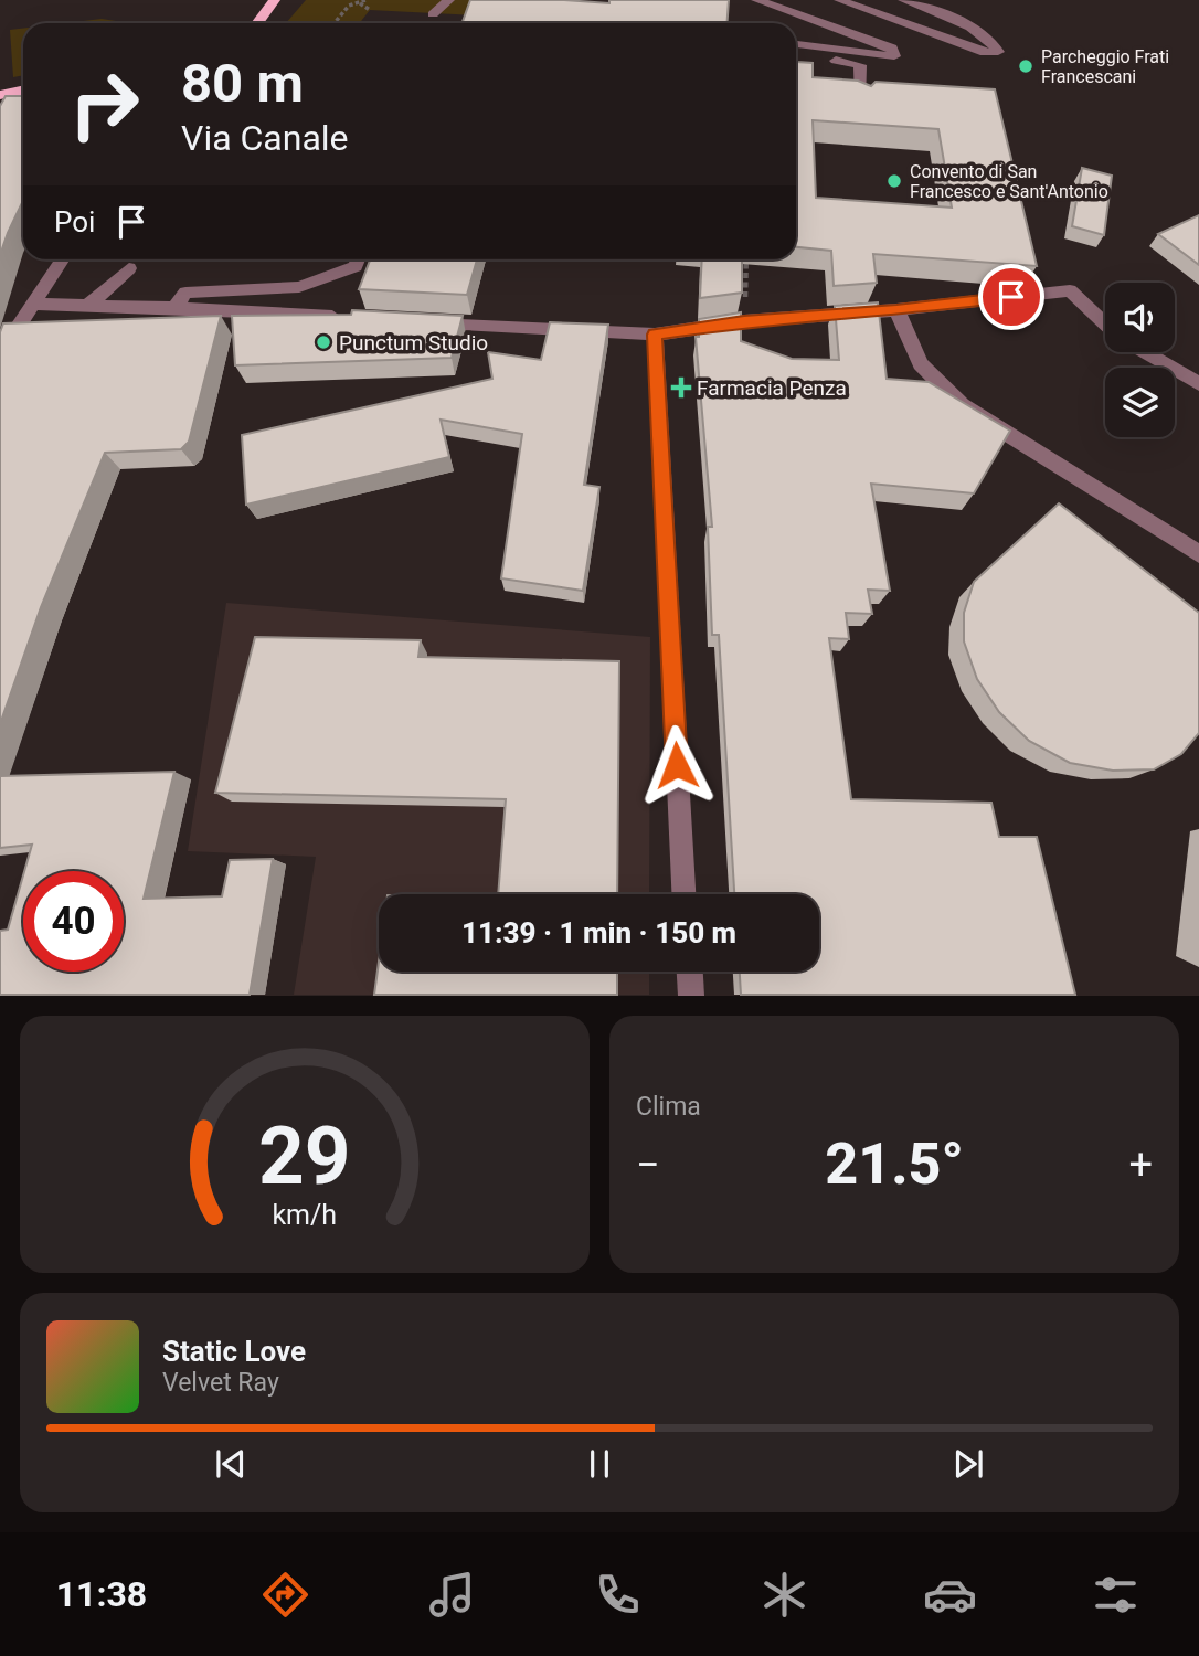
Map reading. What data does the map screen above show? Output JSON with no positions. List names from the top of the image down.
{
  "places": {
    "other": ["Parcheggio Frati Francescani", "Convento di San Francesco e Sant'Antonio", "Punctum Studio"],
    "health": ["Farmacia Penza"]
  },
  "page": {
    "turn": ["80 m", "Via Canale"],
    "then": "Poi",
    "limit": "40",
    "trip": "11:39 · 1 min · 150 m",
    "tile": "Clima",
    "heat": ["−", "21.5°", "+"],
    "song": ["Static Love", "Velvet Ray"],
    "tabs": "11:38",
    "gauge": ["29", "km/h"]
  }
}
